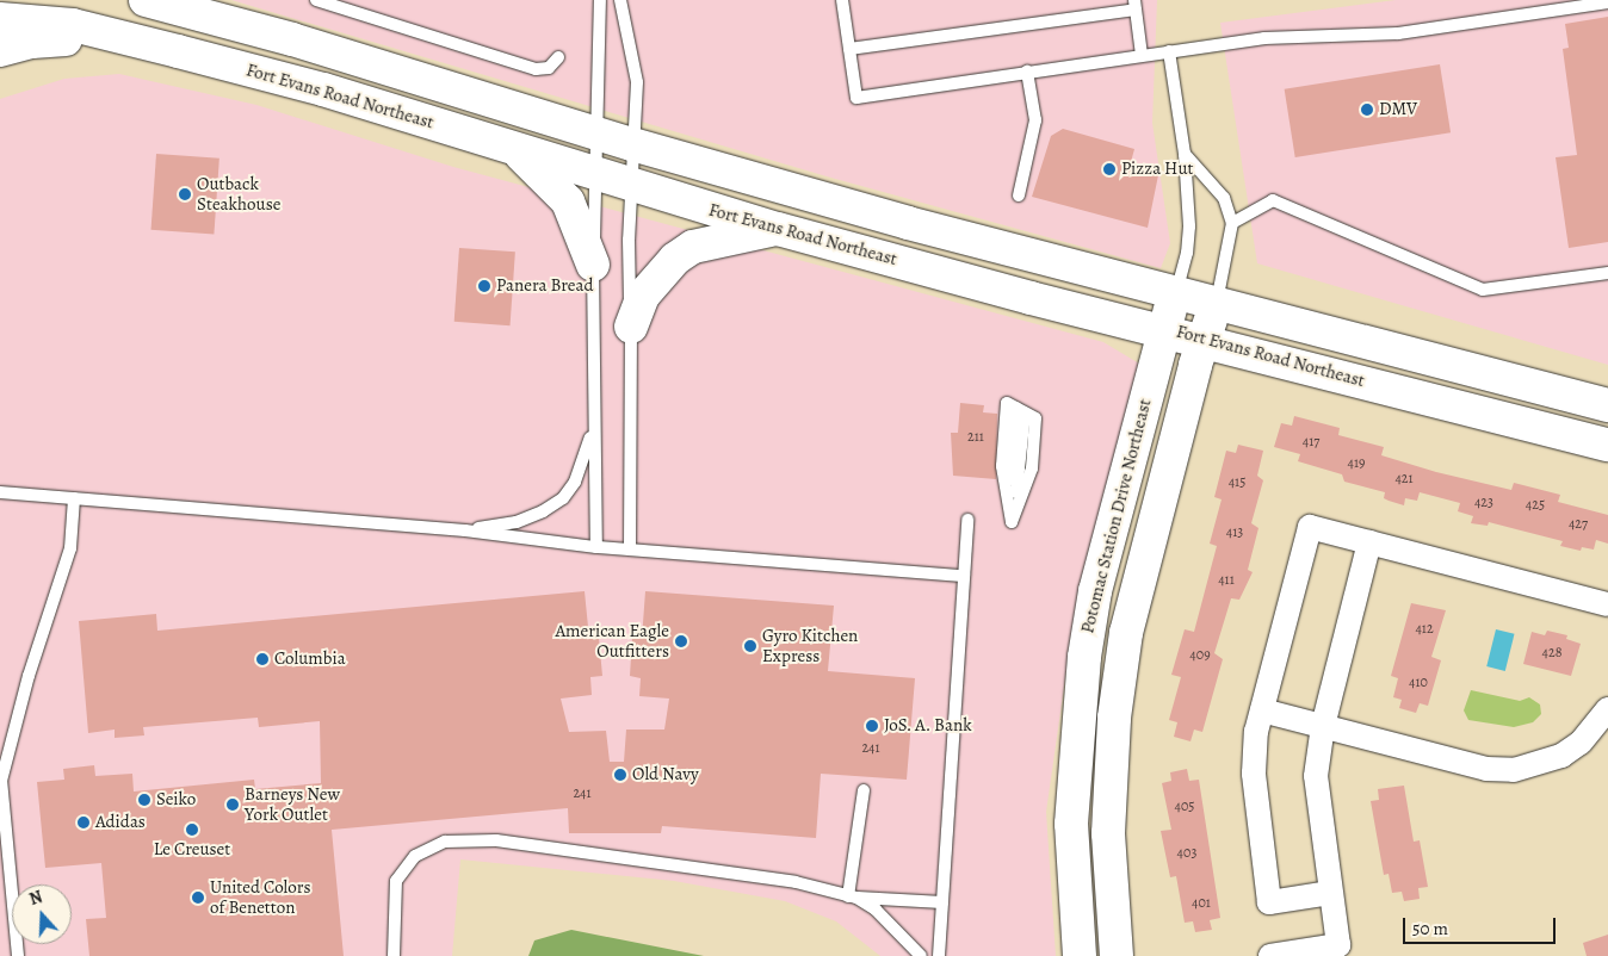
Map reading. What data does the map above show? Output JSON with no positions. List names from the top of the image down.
{
  "streets": {
    "main road": ["Fort Evans Road Northeast", "Potomac Station Drive Northeast"]
  },
  "crossings": [
    ["Fort Evans Road Northeast", "Potomac Station Drive Northeast"]
  ],
  "places": [
    "DMV",
    "Pizza Hut",
    "Outback Steakhouse",
    "Panera Bread",
    "American Eagle Outfitters",
    "Gyro Kitchen Express",
    "Columbia",
    "JoS. A. Bank",
    "Old Navy",
    "Seiko",
    "Barneys New York Outlet",
    "Adidas",
    "Le Creuset",
    "United Colors of Benetton"
  ],
  "house_numbers": [
    "211",
    "417",
    "419",
    "421",
    "415",
    "423",
    "425",
    "427",
    "413",
    "411",
    "412",
    "428",
    "409",
    "410",
    "241",
    "241",
    "405",
    "403",
    "401"
  ],
  "scale_bar": "50 m",
  "north": "top"
}
